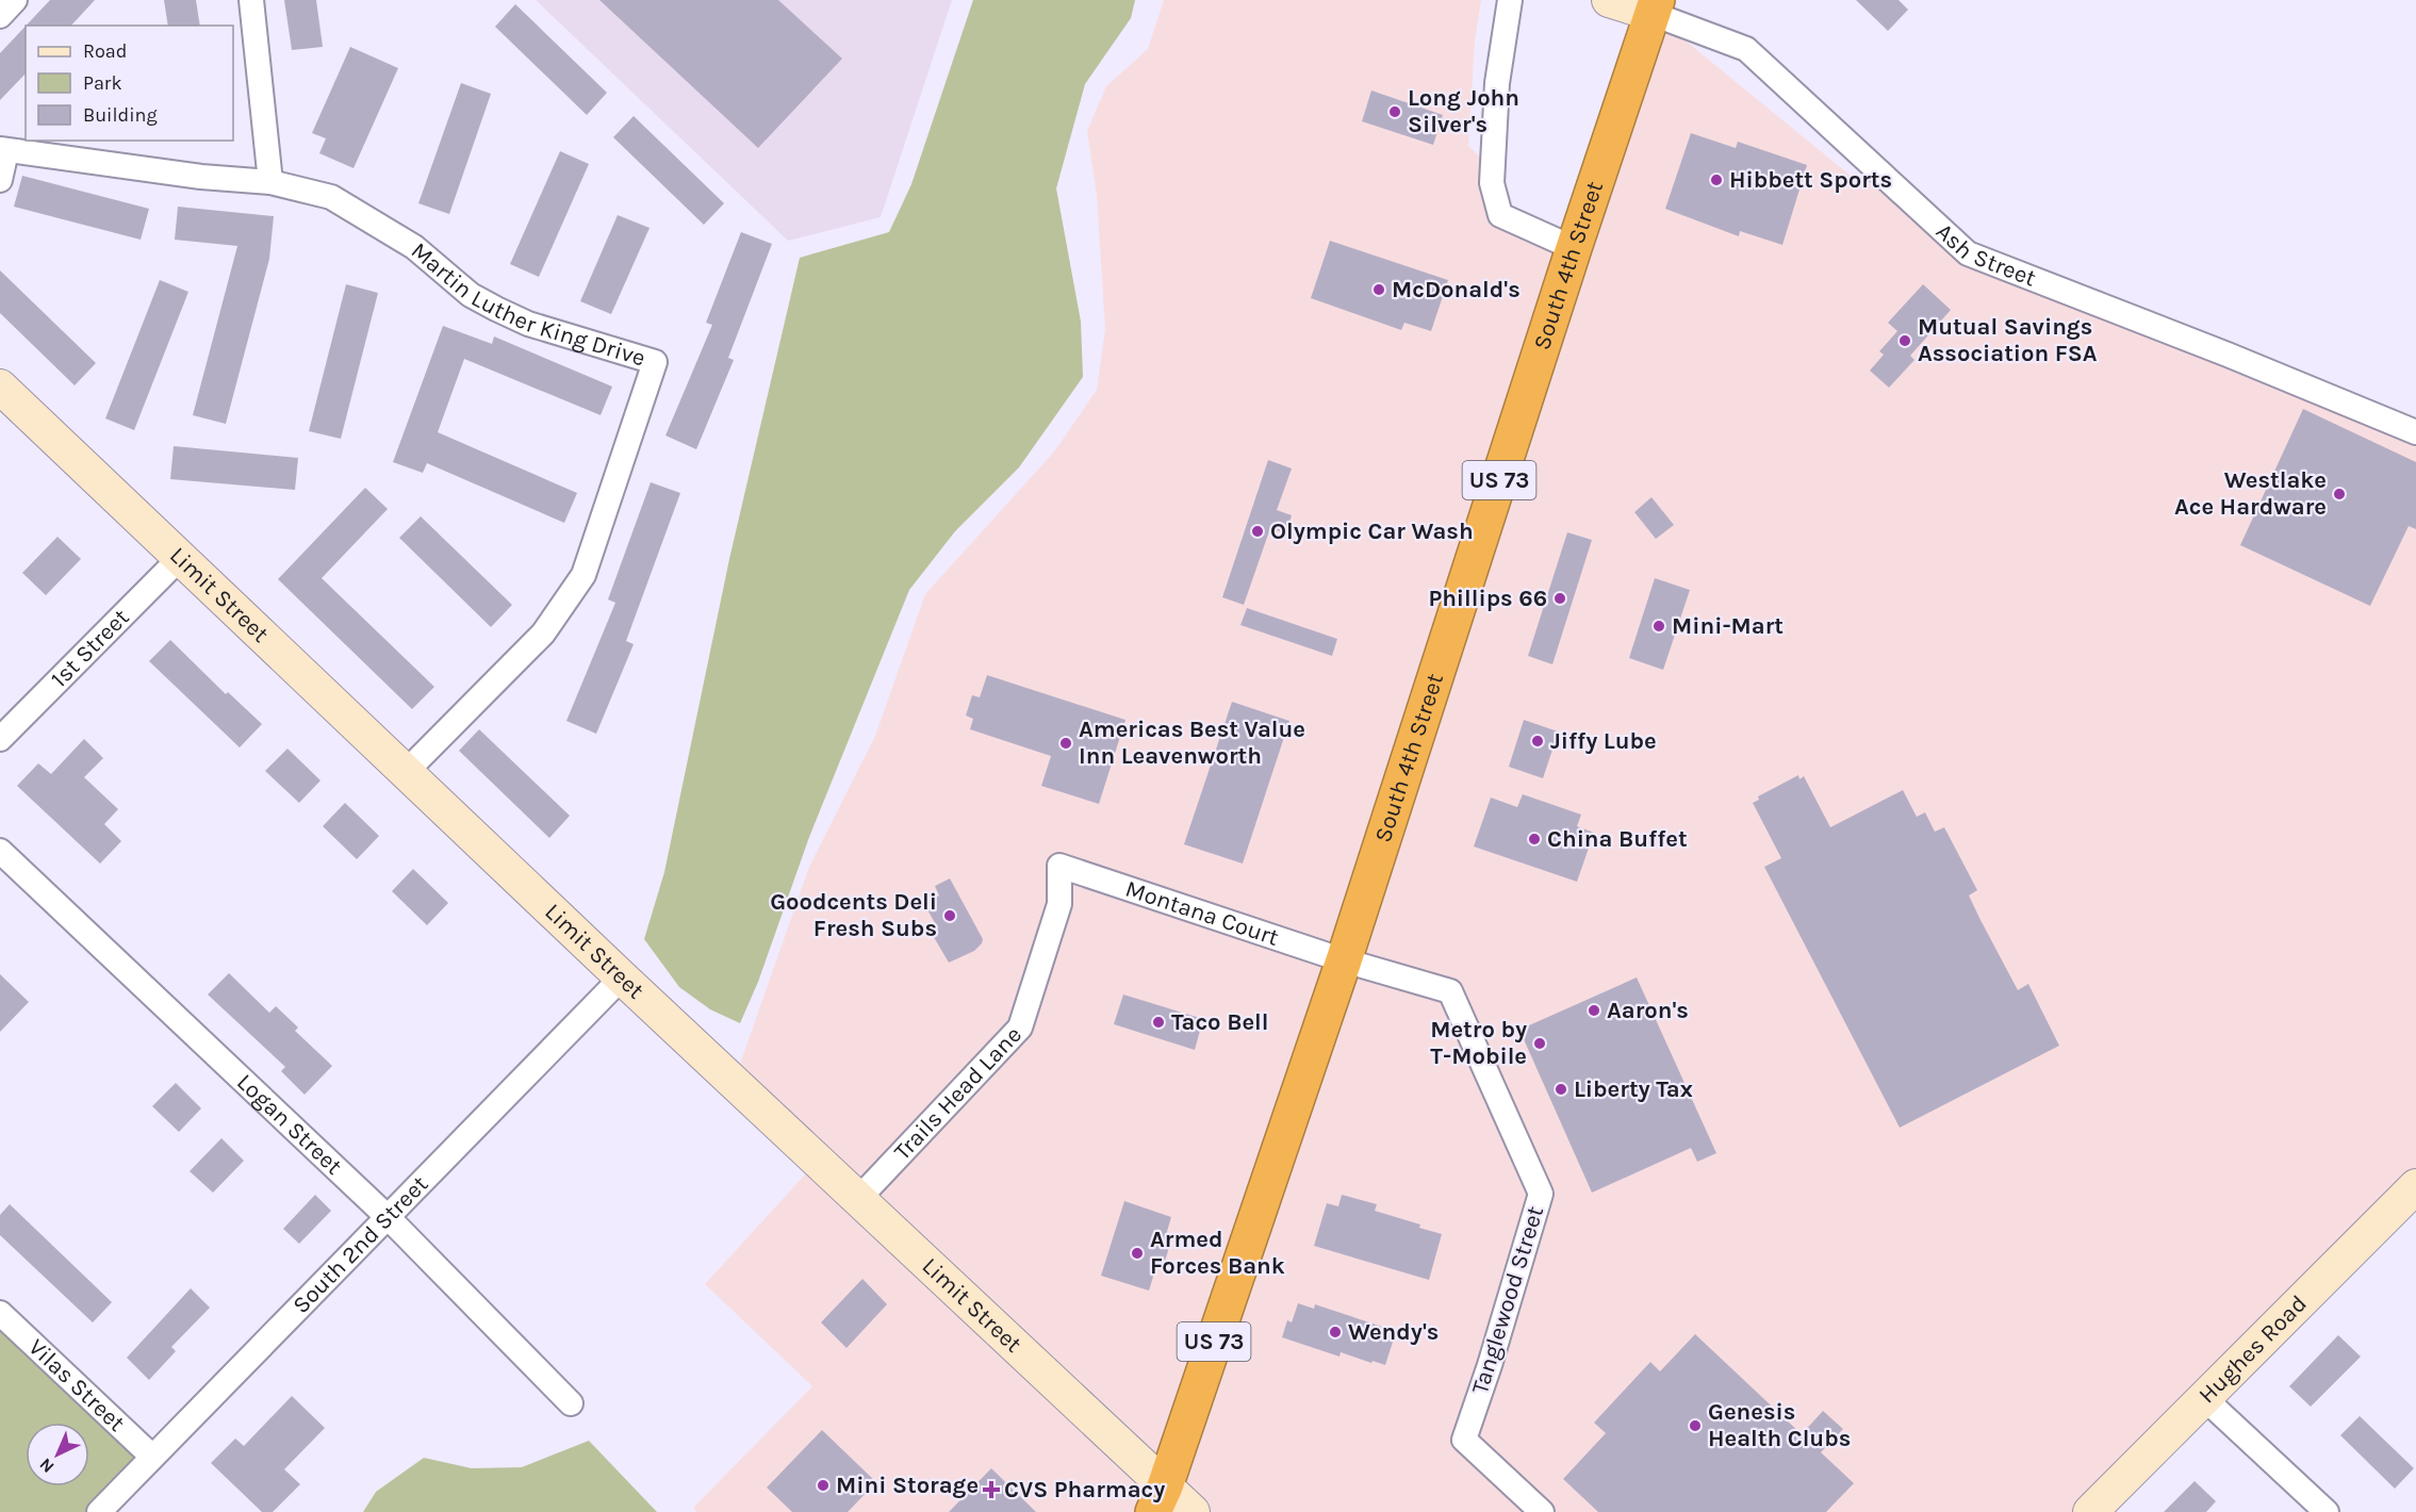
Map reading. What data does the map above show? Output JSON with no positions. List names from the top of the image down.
{
  "streets": {
    "highway": ["South 4th Street", "US 73"],
    "street": [
      "Ash Street",
      "Martin Luther King Drive",
      "Limit Street",
      "1st Street",
      "Montana Court",
      "Trails Head Lane",
      "Logan Street",
      "South 2nd Street",
      "Tanglewood Street",
      "Hughes Road",
      "Vilas Street"
    ]
  },
  "crossings": [
    ["Ash Street", "South 4th Street"],
    ["South 4th Street", "Limit Street"],
    ["South 4th Street", "Montana Court"],
    ["South 4th Street", "Tanglewood Street"],
    ["Martin Luther King Drive", "Limit Street"],
    ["Limit Street", "1st Street"],
    ["Limit Street", "Trails Head Lane"],
    ["Limit Street", "South 2nd Street"],
    ["Montana Court", "Trails Head Lane"],
    ["Montana Court", "Tanglewood Street"],
    ["Logan Street", "South 2nd Street"],
    ["South 2nd Street", "Vilas Street"]
  ],
  "places": {
    "other": [
      "Long John Silver's",
      "Hibbett Sports",
      "McDonald's",
      "Mutual Savings Association FSA",
      "Westlake Ace Hardware",
      "Olympic Car Wash",
      "Phillips 66",
      "Mini-Mart",
      "Jiffy Lube",
      "Americas Best Value Inn Leavenworth",
      "China Buffet",
      "Goodcents Deli Fresh Subs",
      "Aaron's",
      "Taco Bell",
      "Metro by T-Mobile",
      "Liberty Tax",
      "Armed Forces Bank",
      "Wendy's",
      "Genesis Health Clubs",
      "Mini Storage"
    ],
    "health": ["CVS Pharmacy"]
  },
  "legend": ["Road", "Park", "Building"],
  "north": "bottom left"
}
